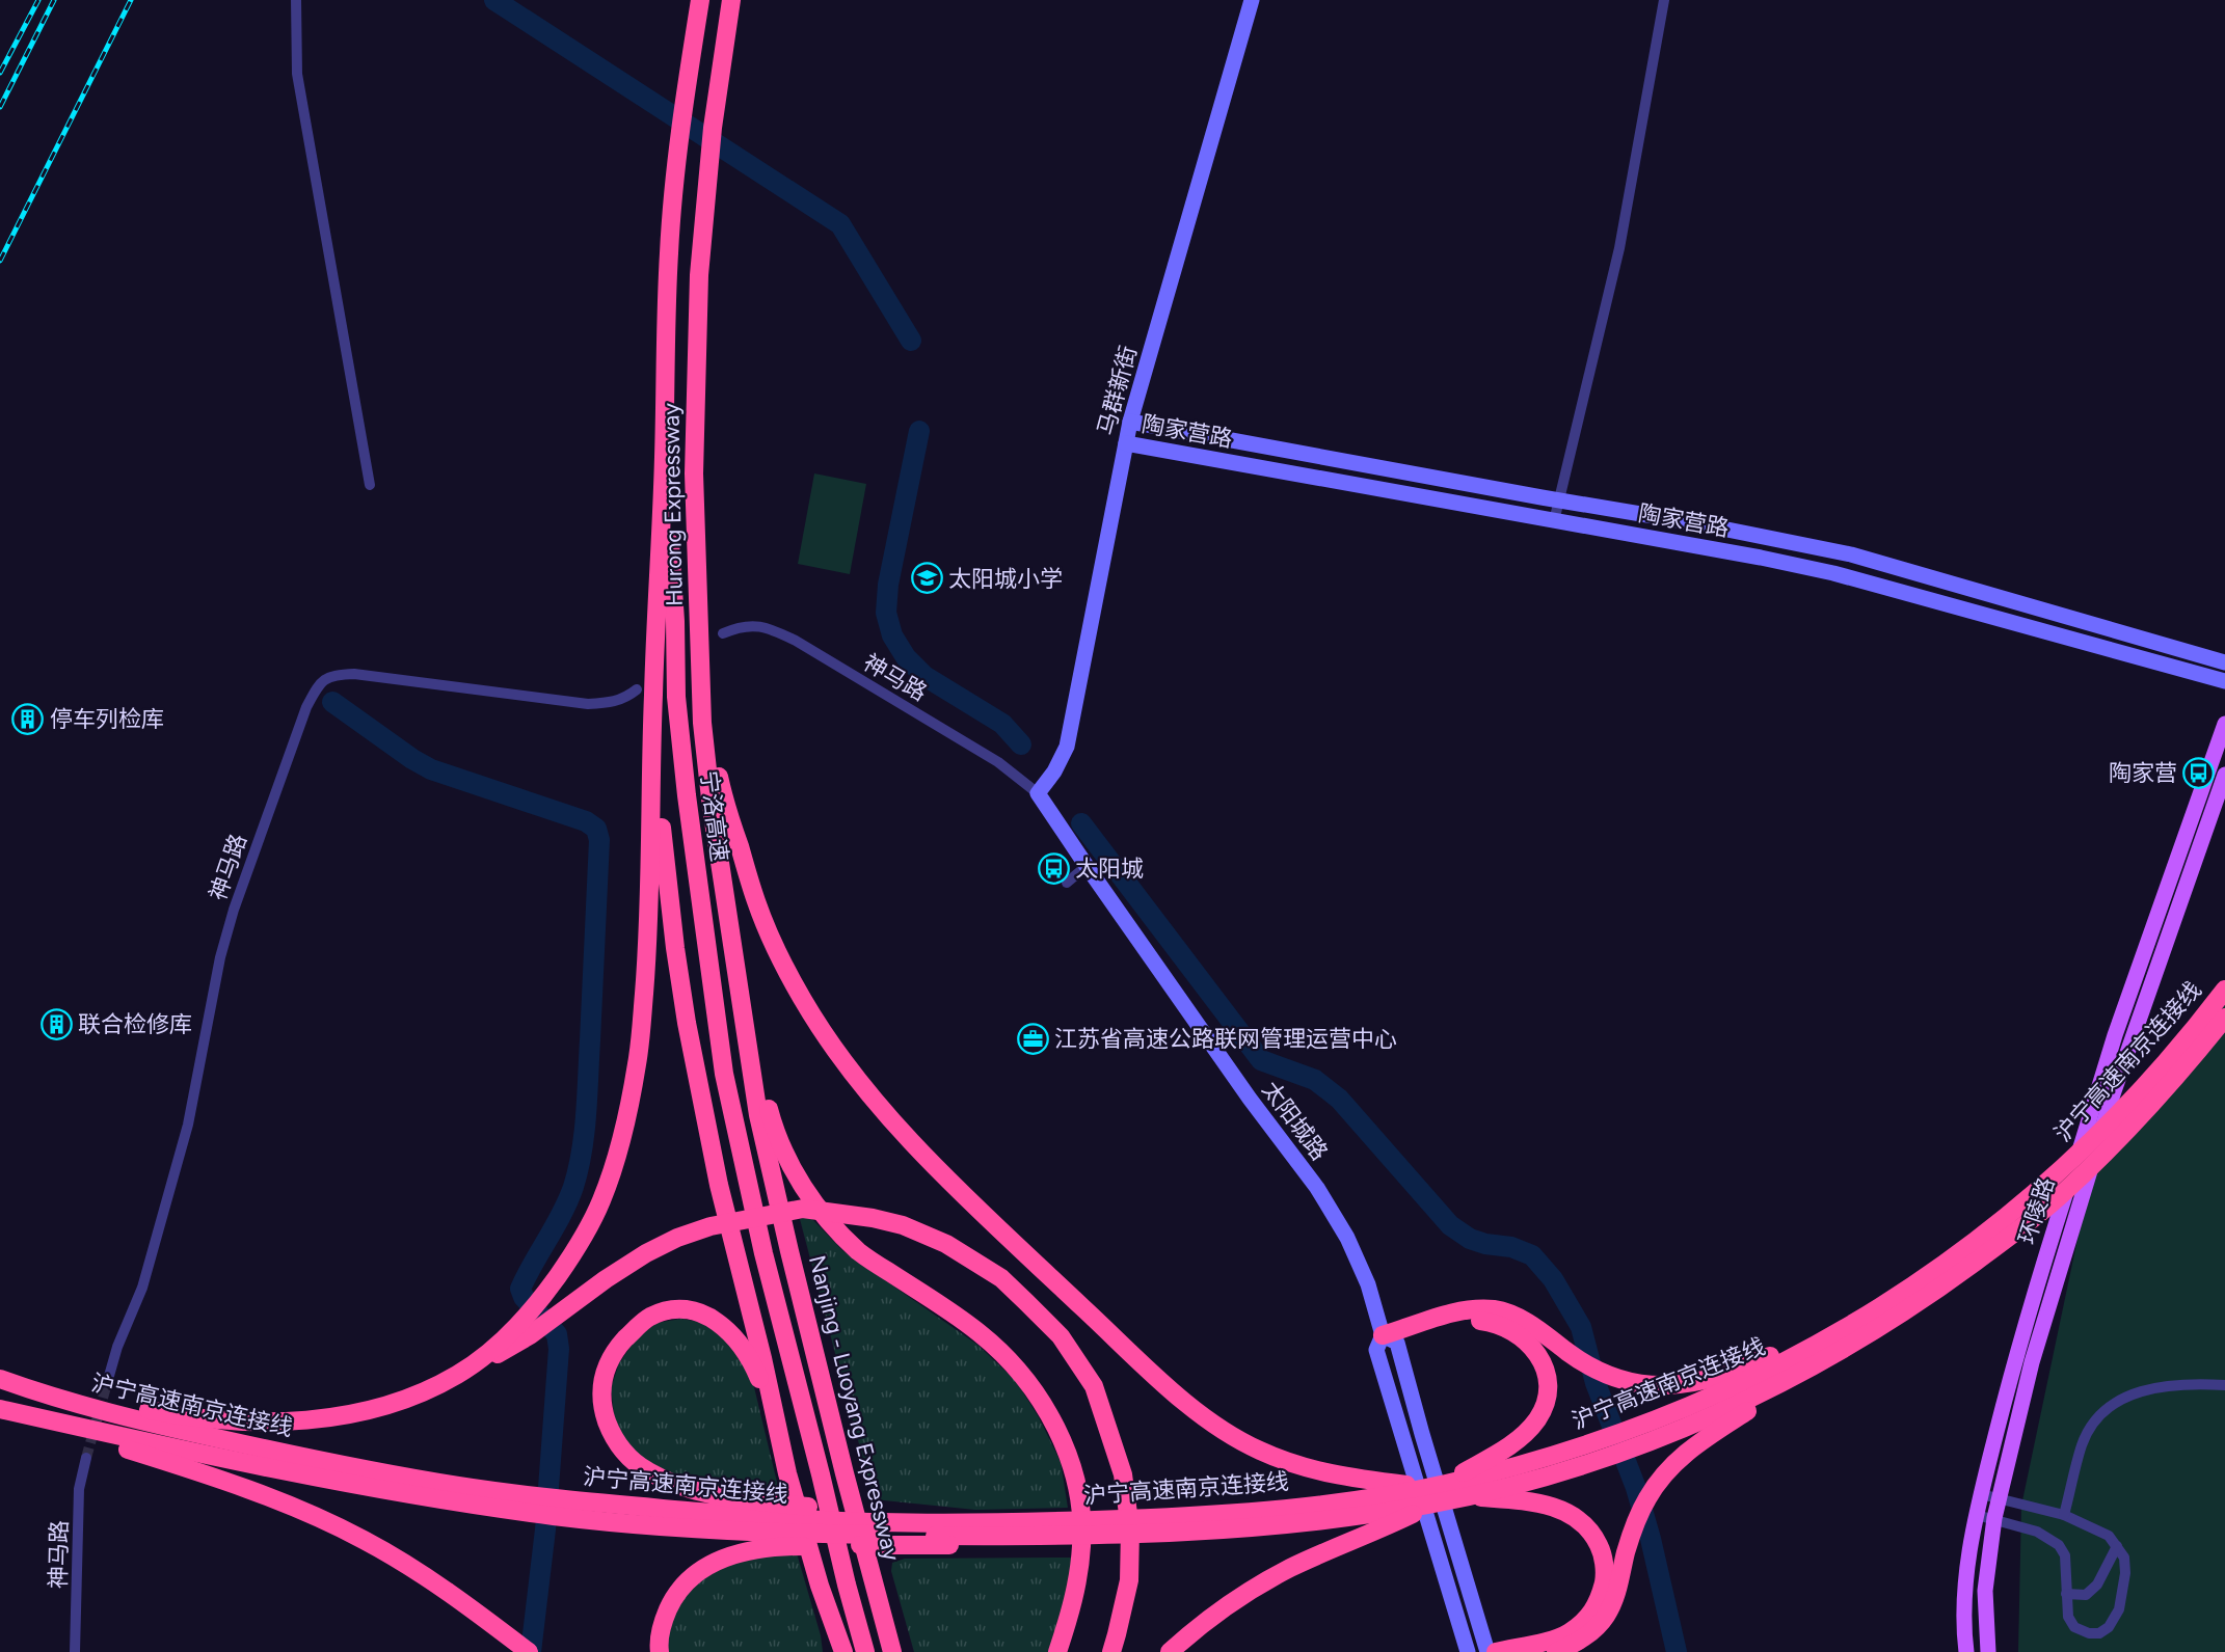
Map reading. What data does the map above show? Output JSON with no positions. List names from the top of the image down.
{
  "streets": {
    "highway": [
      "Hurong Expressway",
      "宁洛高速",
      "沪宁高速南京连接线",
      "Nanjing - Luoyang Expressway"
    ],
    "main road": [
      "马群新街",
      "陶家营路",
      "太阳城路",
      "环陵路"
    ],
    "street": ["神马路"]
  },
  "crossings": [
    ["马群新街", "陶家营路"],
    ["马群新街", "神马路"],
    ["马群新街", "太阳城路"],
    ["Hurong Expressway", "宁洛高速"],
    ["Hurong Expressway", "Nanjing - Luoyang Expressway"],
    ["神马路", "太阳城路"]
  ],
  "places": {
    "school or university": ["太阳城小学"],
    "building": ["停车列检库", "联合检修库"],
    "bus stop": ["陶家营", "太阳城"],
    "office": ["江苏省高速公路联网管理运营中心"]
  }
}
